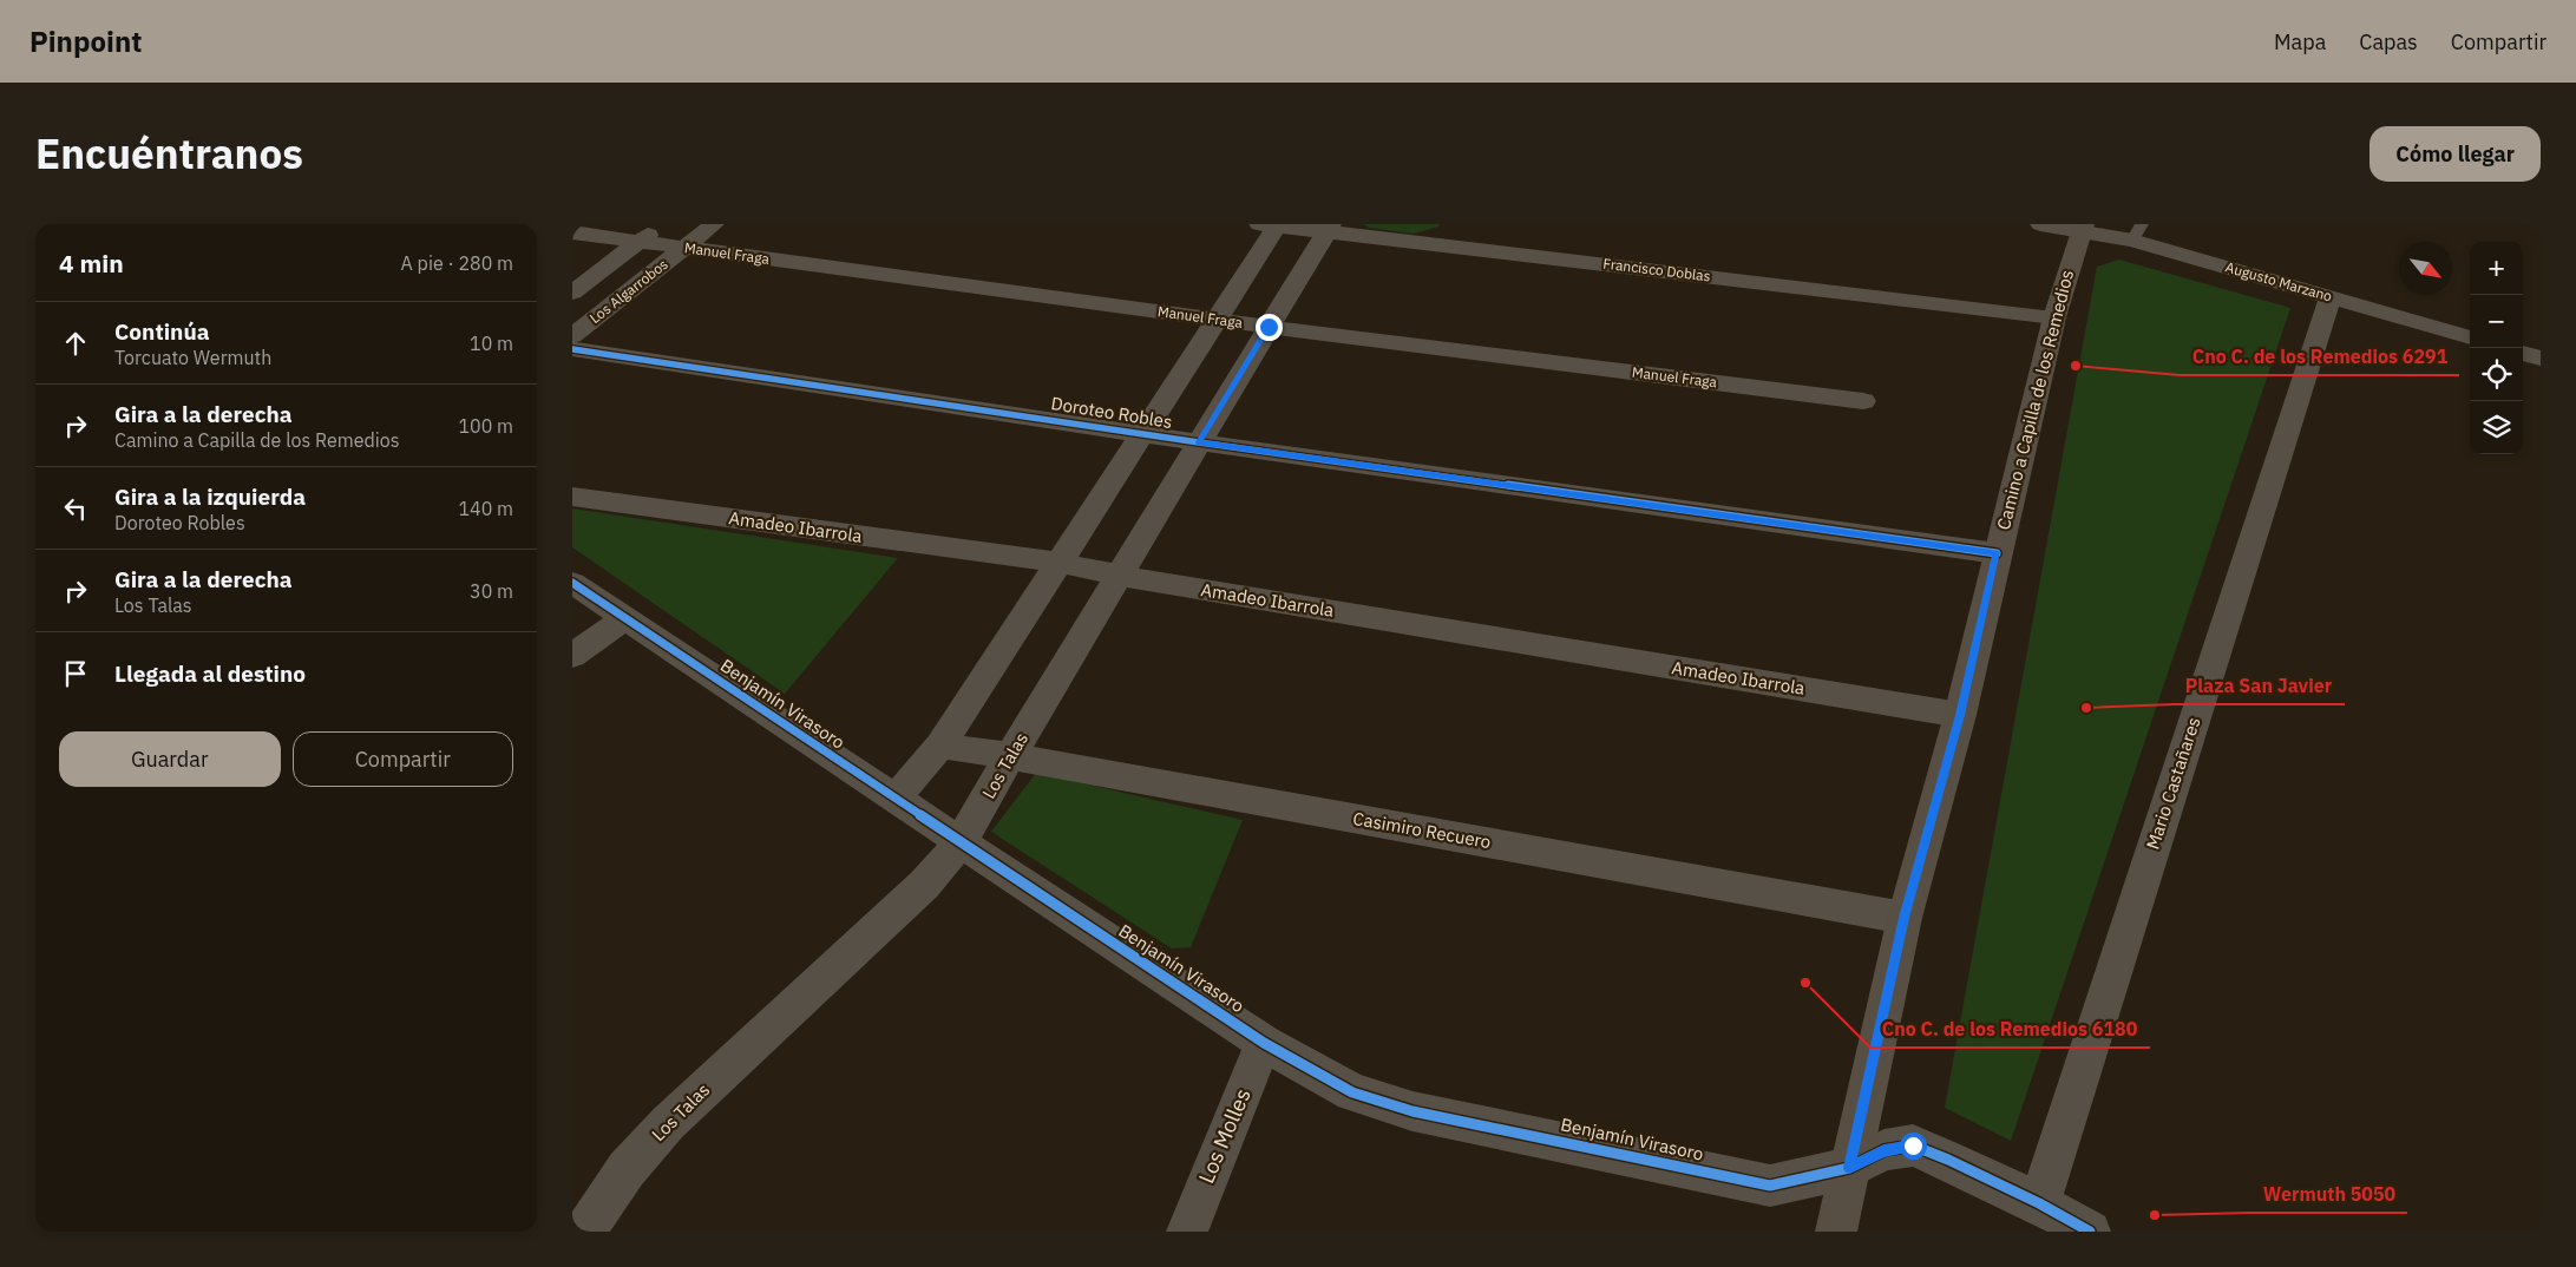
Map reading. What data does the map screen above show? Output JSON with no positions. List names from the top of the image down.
{
  "streets": {
    "main road": ["Camino a Capilla de los Remedios"],
    "street": [
      "Manuel Fraga",
      "Francisco Doblas",
      "Augusto Marzano",
      "Los Algarrobos",
      "Doroteo Robles",
      "Amadeo Ibarrola",
      "Benjamín Virasoro",
      "Los Talas",
      "Mario Castañares",
      "Casimiro Recuero",
      "Los Molles"
    ]
  },
  "crossings": [
    ["Manuel Fraga", "Los Algarrobos"],
    ["Manuel Fraga", "Los Talas"],
    ["Francisco Doblas", "Camino a Capilla de los Remedios"],
    ["Francisco Doblas", "Los Talas"],
    ["Augusto Marzano", "Camino a Capilla de los Remedios"],
    ["Augusto Marzano", "Mario Castañares"],
    ["Camino a Capilla de los Remedios", "Doroteo Robles"],
    ["Camino a Capilla de los Remedios", "Amadeo Ibarrola"],
    ["Camino a Capilla de los Remedios", "Benjamín Virasoro"],
    ["Camino a Capilla de los Remedios", "Casimiro Recuero"],
    ["Doroteo Robles", "Los Talas"],
    ["Amadeo Ibarrola", "Los Talas"],
    ["Benjamín Virasoro", "Los Talas"],
    ["Benjamín Virasoro", "Mario Castañares"],
    ["Benjamín Virasoro", "Los Molles"],
    ["Los Talas", "Casimiro Recuero"]
  ],
  "places": [
    "Cno C. de los Remedios 6291",
    "Plaza San Javier",
    "Cno C. de los Remedios 6180",
    "Wermuth 5050"
  ],
  "north": "bottom right",
  "page": {
    "header": "Pinpoint",
    "nav": ["Mapa", "Capas", "Compartir"],
    "title": "Encuéntranos",
    "buttons": [
      "Cómo llegar",
      ["Guardar", "Compartir"]
    ],
    "heading": ["4 min", "A pie · 280 m"],
    "map_buttons": ["+", "−"],
    "list": [
      ["Continúa", "Torcuato Wermuth", "10 m"],
      ["Gira a la derecha", "Camino a Capilla de los Remedios", "100 m"],
      ["Gira a la izquierda", "Doroteo Robles", "140 m"],
      ["Gira a la derecha", "Los Talas", "30 m"],
      "Llegada al destino"
    ]
  }
}
